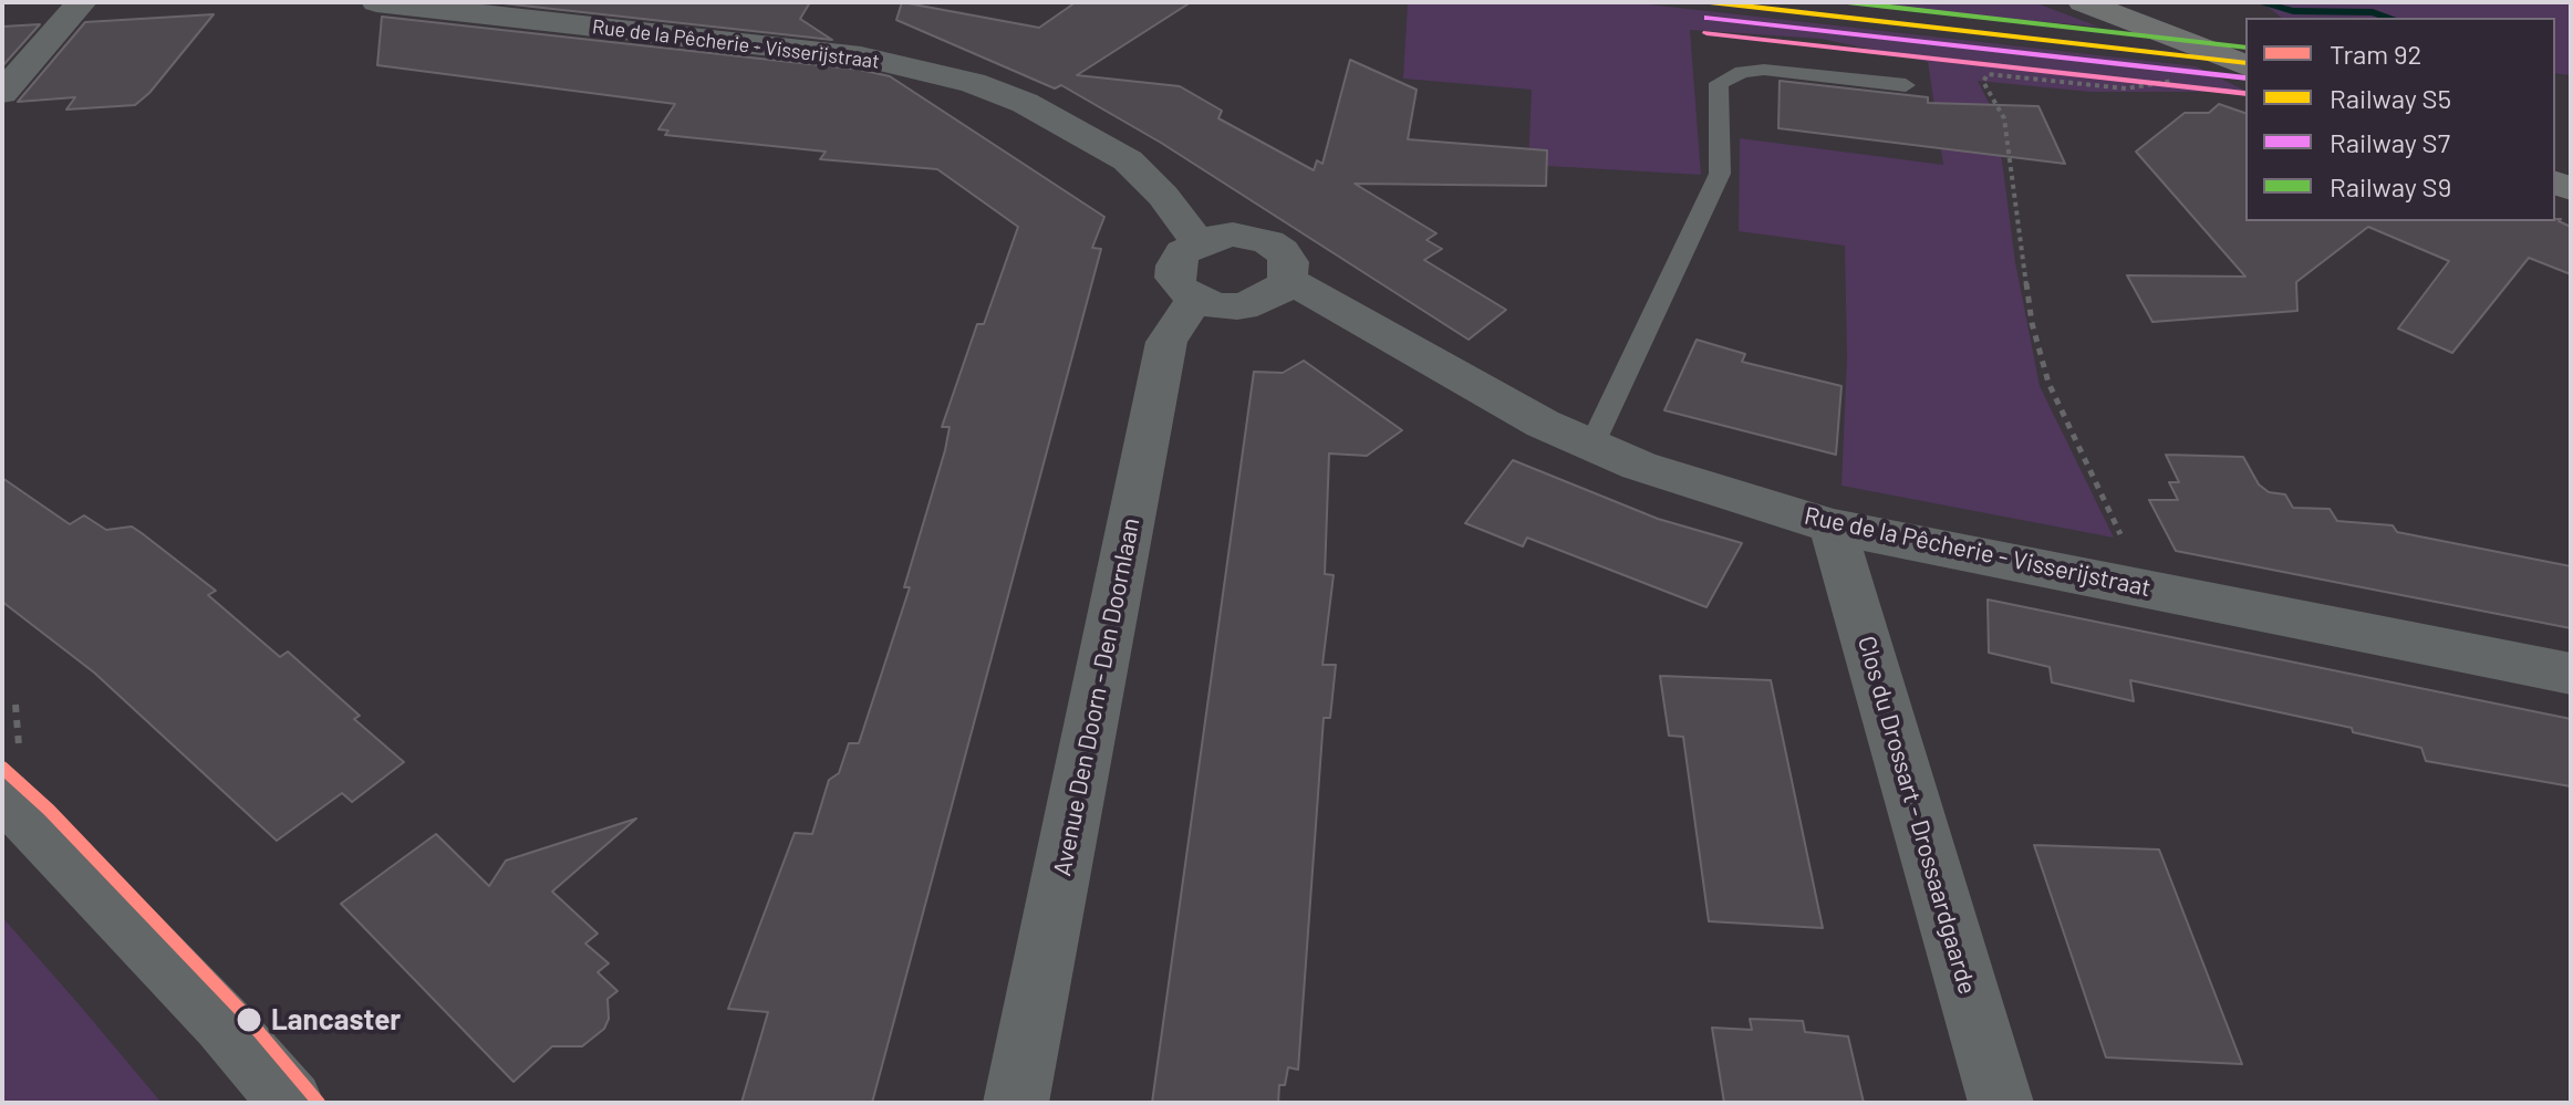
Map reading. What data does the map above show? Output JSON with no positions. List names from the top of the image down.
{
  "streets": {
    "street": ["Rue de la Pêcherie - Visserijstraat", "Avenue Den Doorn - Den Doornlaan", "Clos du Drossart - Drossaardgaarde"]
  },
  "crossings": [
    ["Rue de la Pêcherie - Visserijstraat", "Avenue Den Doorn - Den Doornlaan"],
    ["Rue de la Pêcherie - Visserijstraat", "Clos du Drossart - Drossaardgaarde"]
  ],
  "places": ["Lancaster"],
  "lines": [
    "rail line S5",
    "rail line S9",
    "rail line S7",
    "tram line 92"
  ],
  "legend": [
    "Tram 92",
    "Railway S5",
    "Railway S7",
    "Railway S9"
  ]
}
